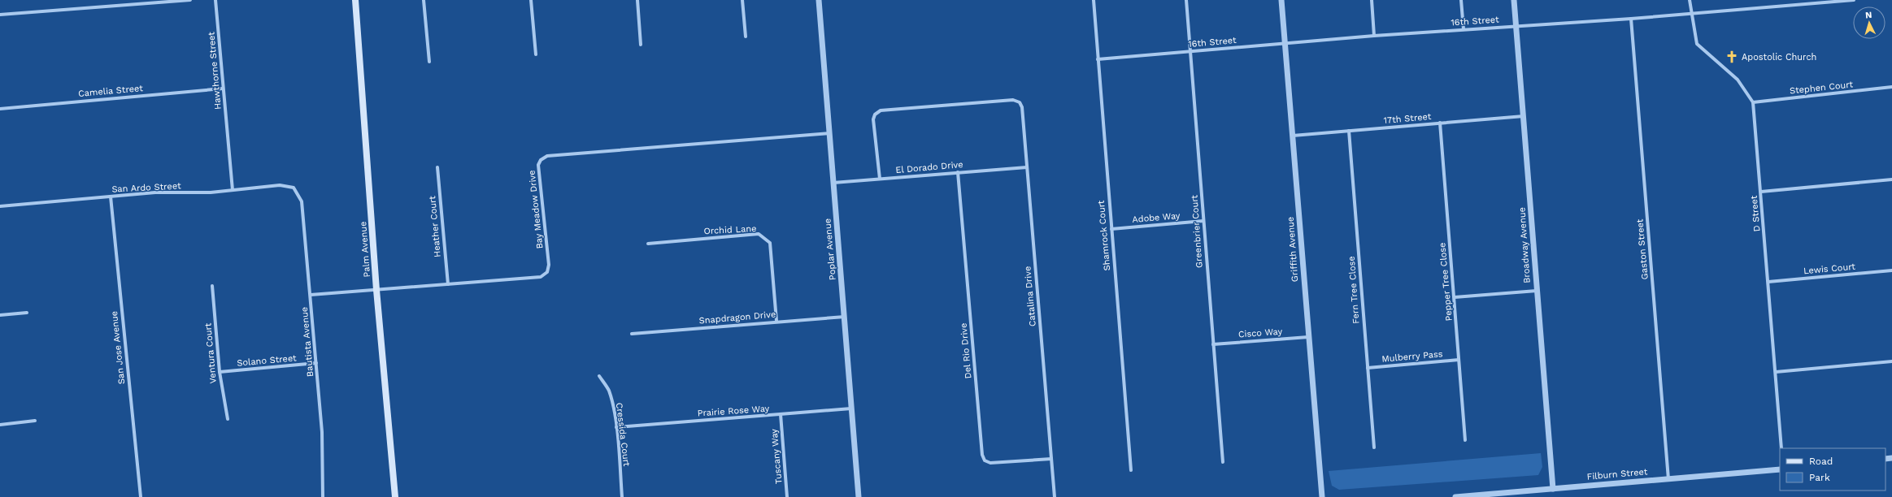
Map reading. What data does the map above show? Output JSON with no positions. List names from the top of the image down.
{
  "streets": {
    "main road": ["Palm Avenue"],
    "street": [
      "16th Street",
      "Hawthorne Street",
      "Stephen Court",
      "Camelia Street",
      "17th Street",
      "El Dorado Drive",
      "San Ardo Street",
      "Bay Meadow Drive",
      "D Street",
      "Adobe Way",
      "Heather Court",
      "Orchid Lane",
      "Greenbrier Court",
      "Shamrock Court",
      "Broadway Avenue",
      "Poplar Avenue",
      "Griffith Avenue",
      "Gaston Street",
      "Lewis Court",
      "Pepper Tree Close",
      "Fern Tree Close",
      "Catalina Drive",
      "Snapdragon Drive",
      "Cisco Way",
      "Bautista Avenue",
      "San Jose Avenue",
      "Del Rio Drive",
      "Ventura Court",
      "Mulberry Pass",
      "Solano Street",
      "Prairie Rose Way",
      "Cressida Court",
      "Tuscany Way",
      "Filburn Street"
    ]
  },
  "crossings": [
    ["16th Street", "D Street"],
    ["16th Street", "Greenbrier Court"],
    ["16th Street", "Shamrock Court"],
    ["16th Street", "Broadway Avenue"],
    ["16th Street", "Griffith Avenue"],
    ["16th Street", "Gaston Street"],
    ["Hawthorne Street", "Camelia Street"],
    ["Hawthorne Street", "San Ardo Street"],
    ["Stephen Court", "D Street"],
    ["17th Street", "Broadway Avenue"],
    ["17th Street", "Griffith Avenue"],
    ["17th Street", "Pepper Tree Close"],
    ["17th Street", "Fern Tree Close"],
    ["El Dorado Drive", "Poplar Avenue"],
    ["El Dorado Drive", "Catalina Drive"],
    ["El Dorado Drive", "Del Rio Drive"],
    ["San Ardo Street", "Bautista Avenue"],
    ["San Ardo Street", "San Jose Avenue"],
    ["Bay Meadow Drive", "Heather Court"],
    ["Bay Meadow Drive", "Palm Avenue"],
    ["Bay Meadow Drive", "Poplar Avenue"],
    ["Bay Meadow Drive", "Bautista Avenue"],
    ["D Street", "Lewis Court"],
    ["Adobe Way", "Greenbrier Court"],
    ["Adobe Way", "Shamrock Court"],
    ["Orchid Lane", "Snapdragon Drive"],
    ["Greenbrier Court", "Cisco Way"],
    ["Broadway Avenue", "Filburn Street"],
    ["Poplar Avenue", "Snapdragon Drive"],
    ["Poplar Avenue", "Prairie Rose Way"],
    ["Griffith Avenue", "Cisco Way"],
    ["Gaston Street", "Filburn Street"],
    ["Pepper Tree Close", "Mulberry Pass"],
    ["Fern Tree Close", "Mulberry Pass"],
    ["Catalina Drive", "Del Rio Drive"],
    ["Bautista Avenue", "Solano Street"],
    ["Ventura Court", "Solano Street"],
    ["Prairie Rose Way", "Cressida Court"],
    ["Prairie Rose Way", "Tuscany Way"]
  ],
  "places": {
    "church": ["Apostolic Church"]
  },
  "legend": ["Road", "Park"],
  "north": "top"
}
